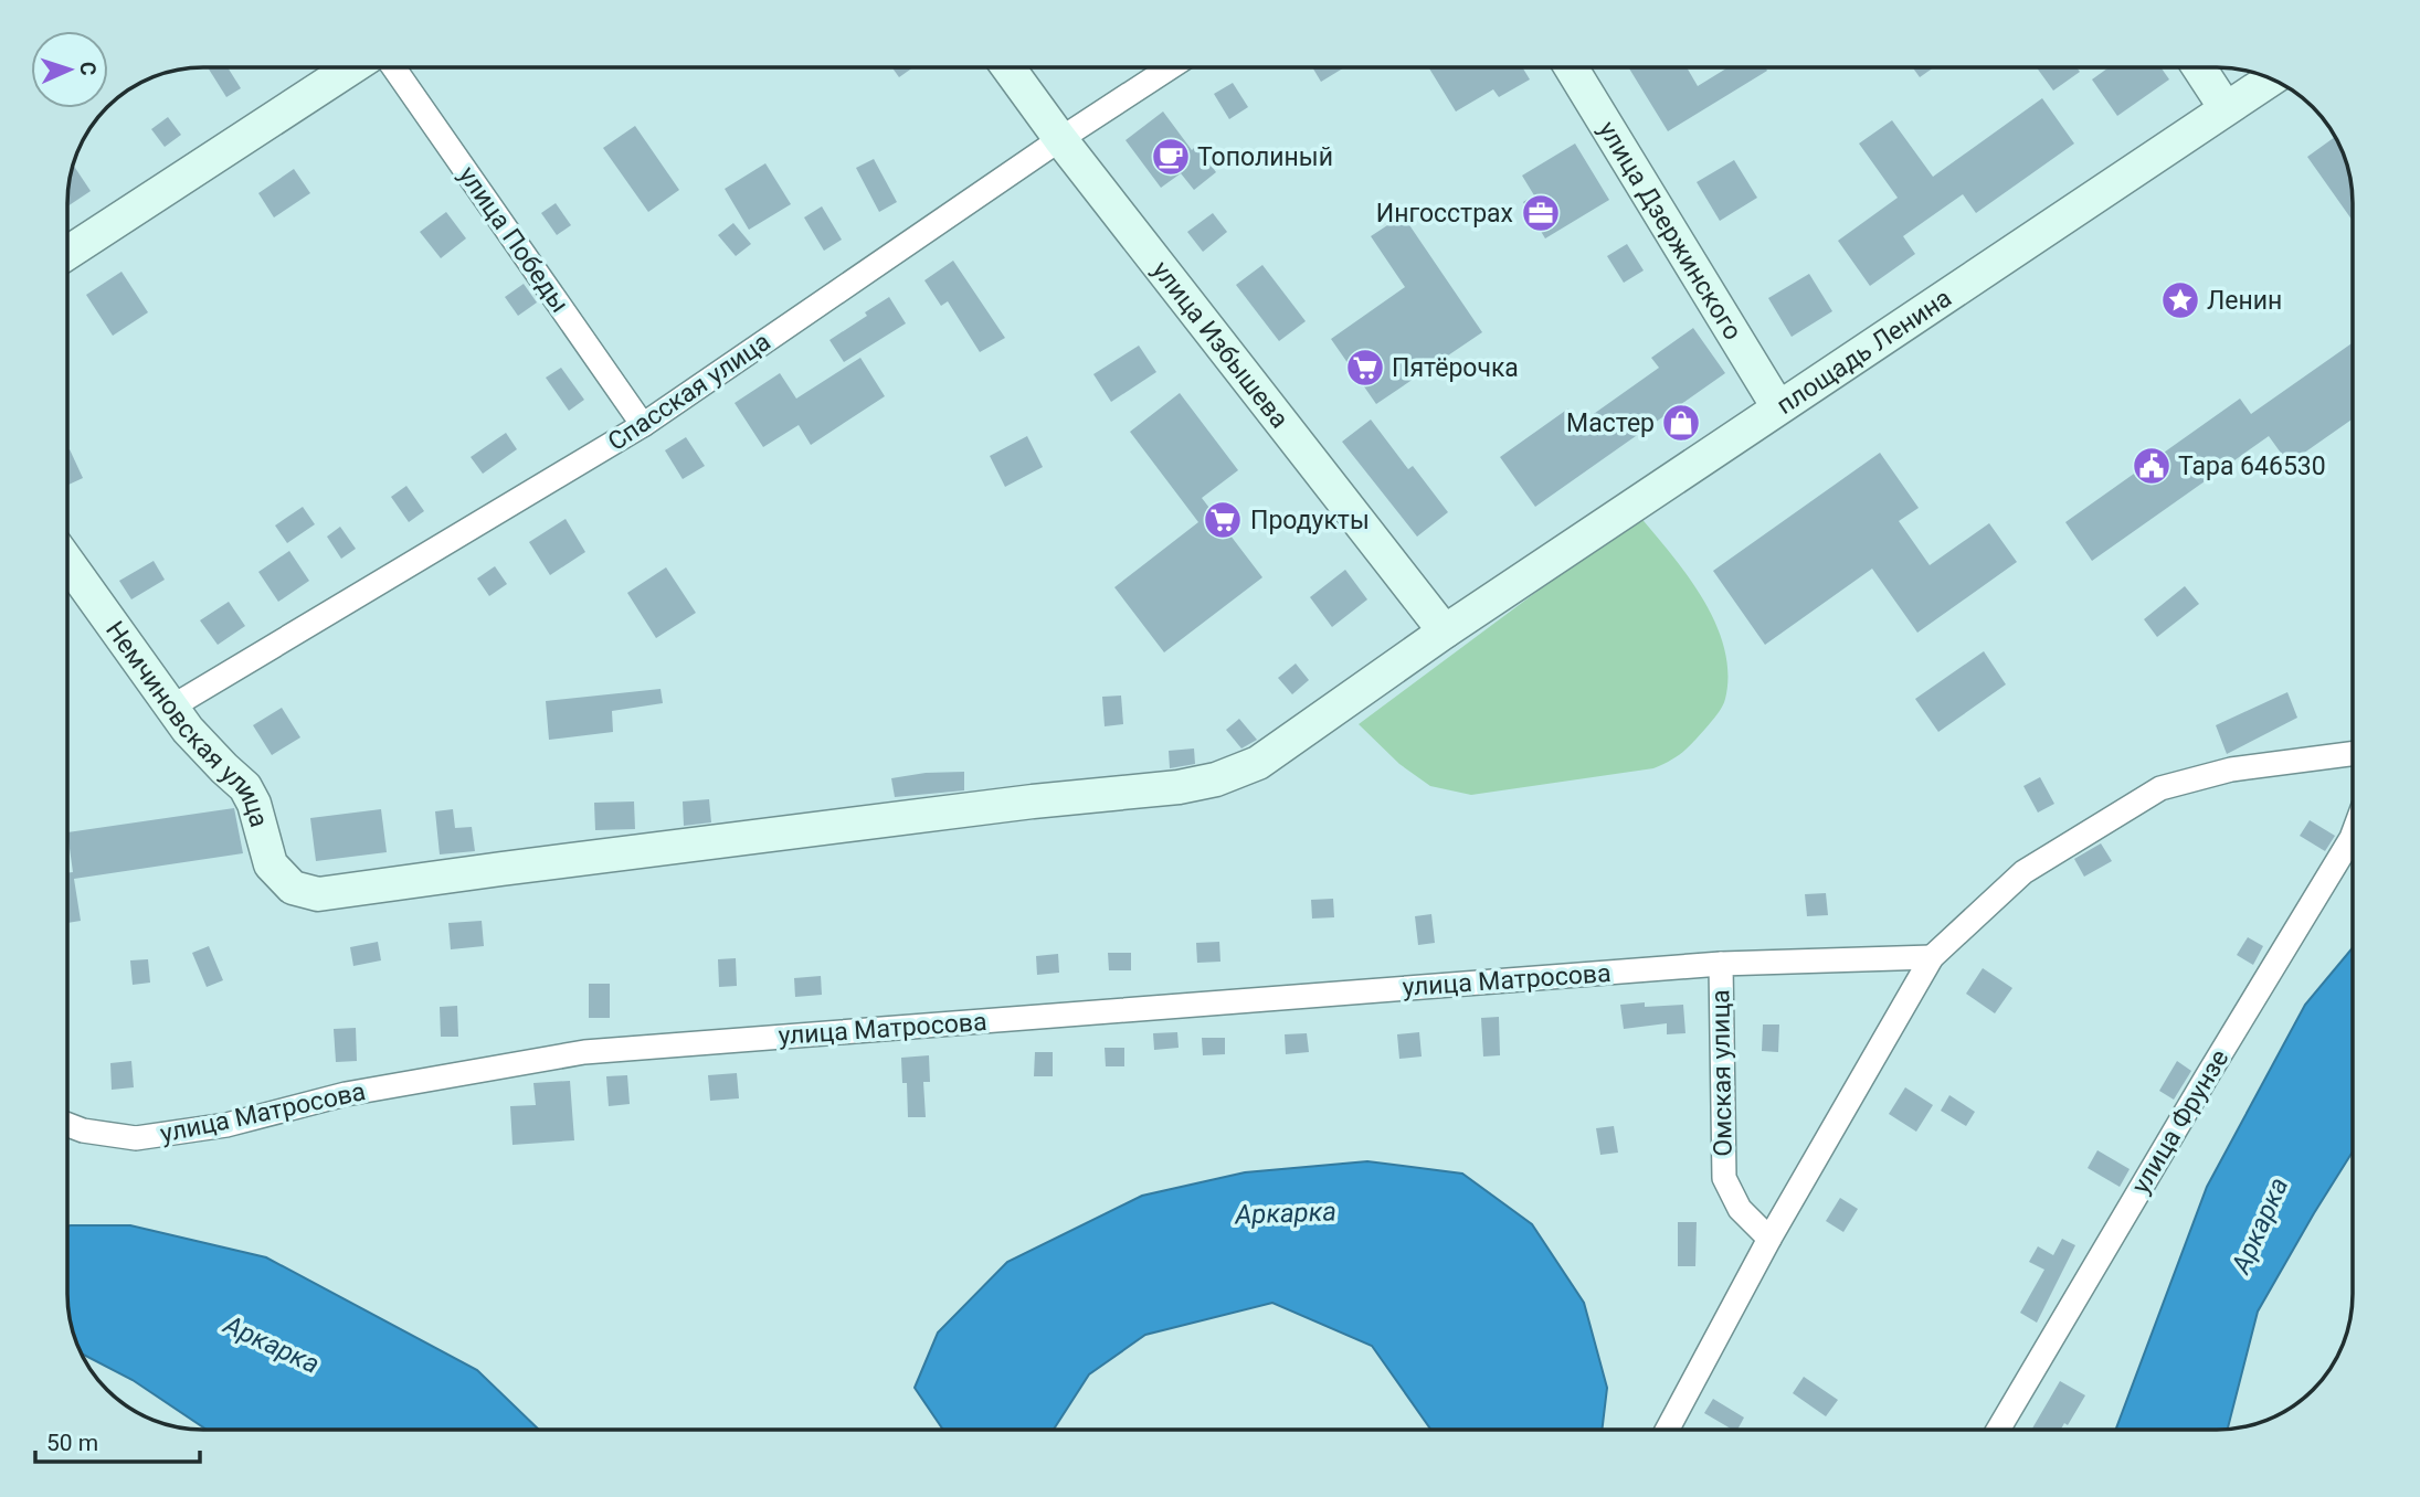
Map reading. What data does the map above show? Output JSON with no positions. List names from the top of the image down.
{
  "streets": {
    "street": [
      "улица Дзержинского",
      "улица Победы",
      "улица Избышева",
      "площадь Ленина",
      "Спасская улица",
      "Немчиновская улица",
      "улица Матросова",
      "Омская улица",
      "улица Фрунзе"
    ]
  },
  "crossings": [
    ["улица Дзержинского", "площадь Ленина"],
    ["улица Победы", "Спасская улица"],
    ["улица Избышева", "площадь Ленина"],
    ["улица Избышева", "Спасская улица"],
    ["площадь Ленина", "Немчиновская улица"],
    ["Спасская улица", "Немчиновская улица"],
    ["улица Матросова", "Омская улица"]
  ],
  "water": ["Аркарка"],
  "places": {
    "cafe": ["Тополиный"],
    "office": ["Ингосстрах"],
    "place": ["Ленин"],
    "supermarket": ["Пятёрочка", "Продукты"],
    "shop": ["Мастер"],
    "public building": ["Тара 646530"]
  },
  "scale_bar": "50 m",
  "north": "right"
}
